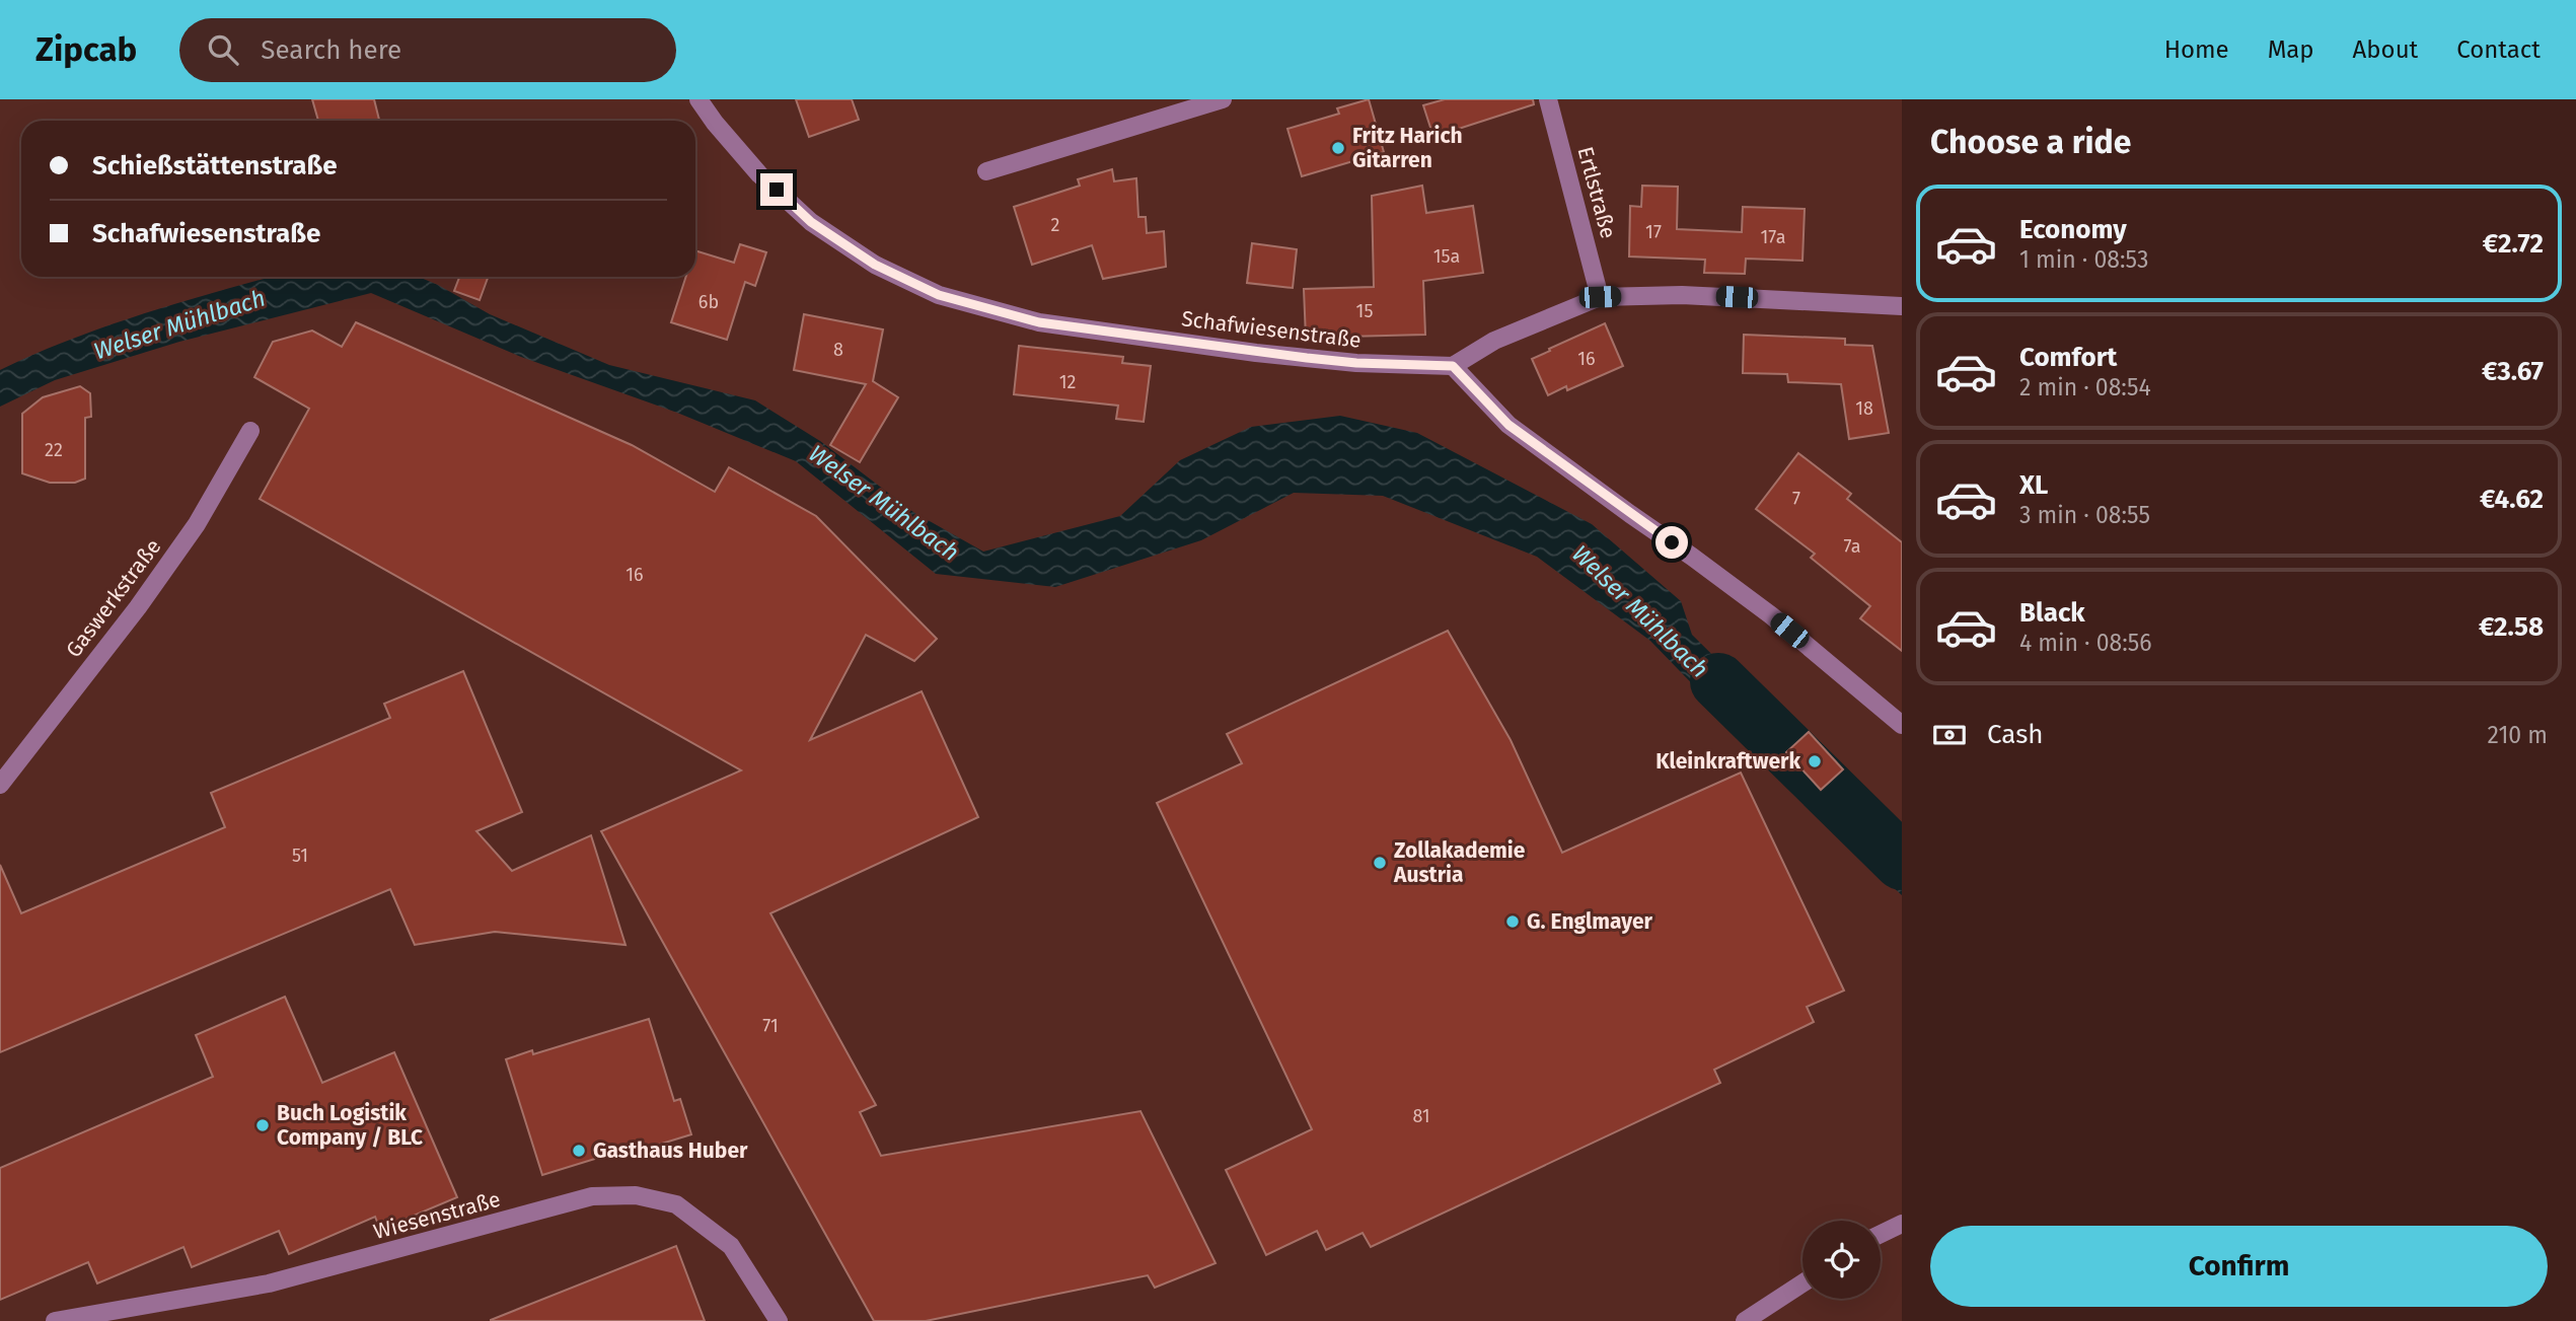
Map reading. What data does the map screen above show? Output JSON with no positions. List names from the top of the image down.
{
  "streets": {
    "street": [
      "Ertlstraße",
      "Schafwiesenstraße",
      "Gaswerkstraße",
      "Wiesenstraße"
    ]
  },
  "water": ["Welser Mühlbach"],
  "places": [
    "Fritz Harich Gitarren",
    "Kleinkraftwerk",
    "Zollakademie Austria",
    "G. Englmayer",
    "Buch Logistik Company / BLC",
    "Gasthaus Huber"
  ],
  "house_numbers": [
    "2",
    "17",
    "17a",
    "15a",
    "6b",
    "15",
    "8",
    "16",
    "12",
    "18",
    "22",
    "7",
    "7a",
    "16",
    "51",
    "71",
    "81"
  ],
  "page": {
    "header": "Zipcab",
    "search": "Search here",
    "nav": [
      "Home",
      "Map",
      "About",
      "Contact"
    ],
    "heading": "Choose a ride",
    "banner": ["Schießstättenstraße", "Schafwiesenstraße"],
    "list": [
      {
        "name": "Economy",
        "note": "1 min · 08:53",
        "value": "€2.72"
      },
      {
        "name": "Comfort",
        "note": "2 min · 08:54",
        "value": "€3.67"
      },
      {
        "name": "XL",
        "note": "3 min · 08:55",
        "value": "€4.62"
      },
      {
        "name": "Black",
        "note": "4 min · 08:56",
        "value": "€2.58"
      }
    ],
    "pay": ["Cash", "210 m"],
    "buttons": "Confirm"
  }
}
